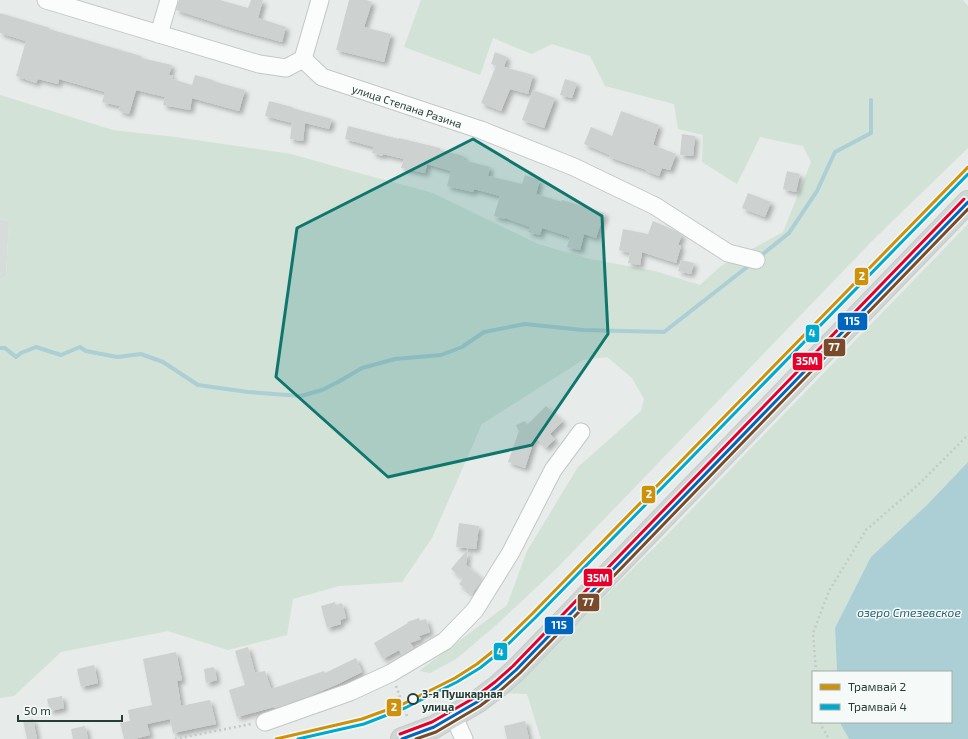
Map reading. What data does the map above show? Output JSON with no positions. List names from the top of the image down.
{
  "streets": {
    "street": ["улица Степана Разина"]
  },
  "water": ["озеро Стезевское"],
  "places": ["3-я Пушкарная улица"],
  "lines": [
    "tram line 2",
    "tram line 4",
    "transit line 35М",
    "transit line 115",
    "transit line 77"
  ],
  "legend": ["Трамвай 2", "Трамвай 4"],
  "scale_bar": "50 m"
}
